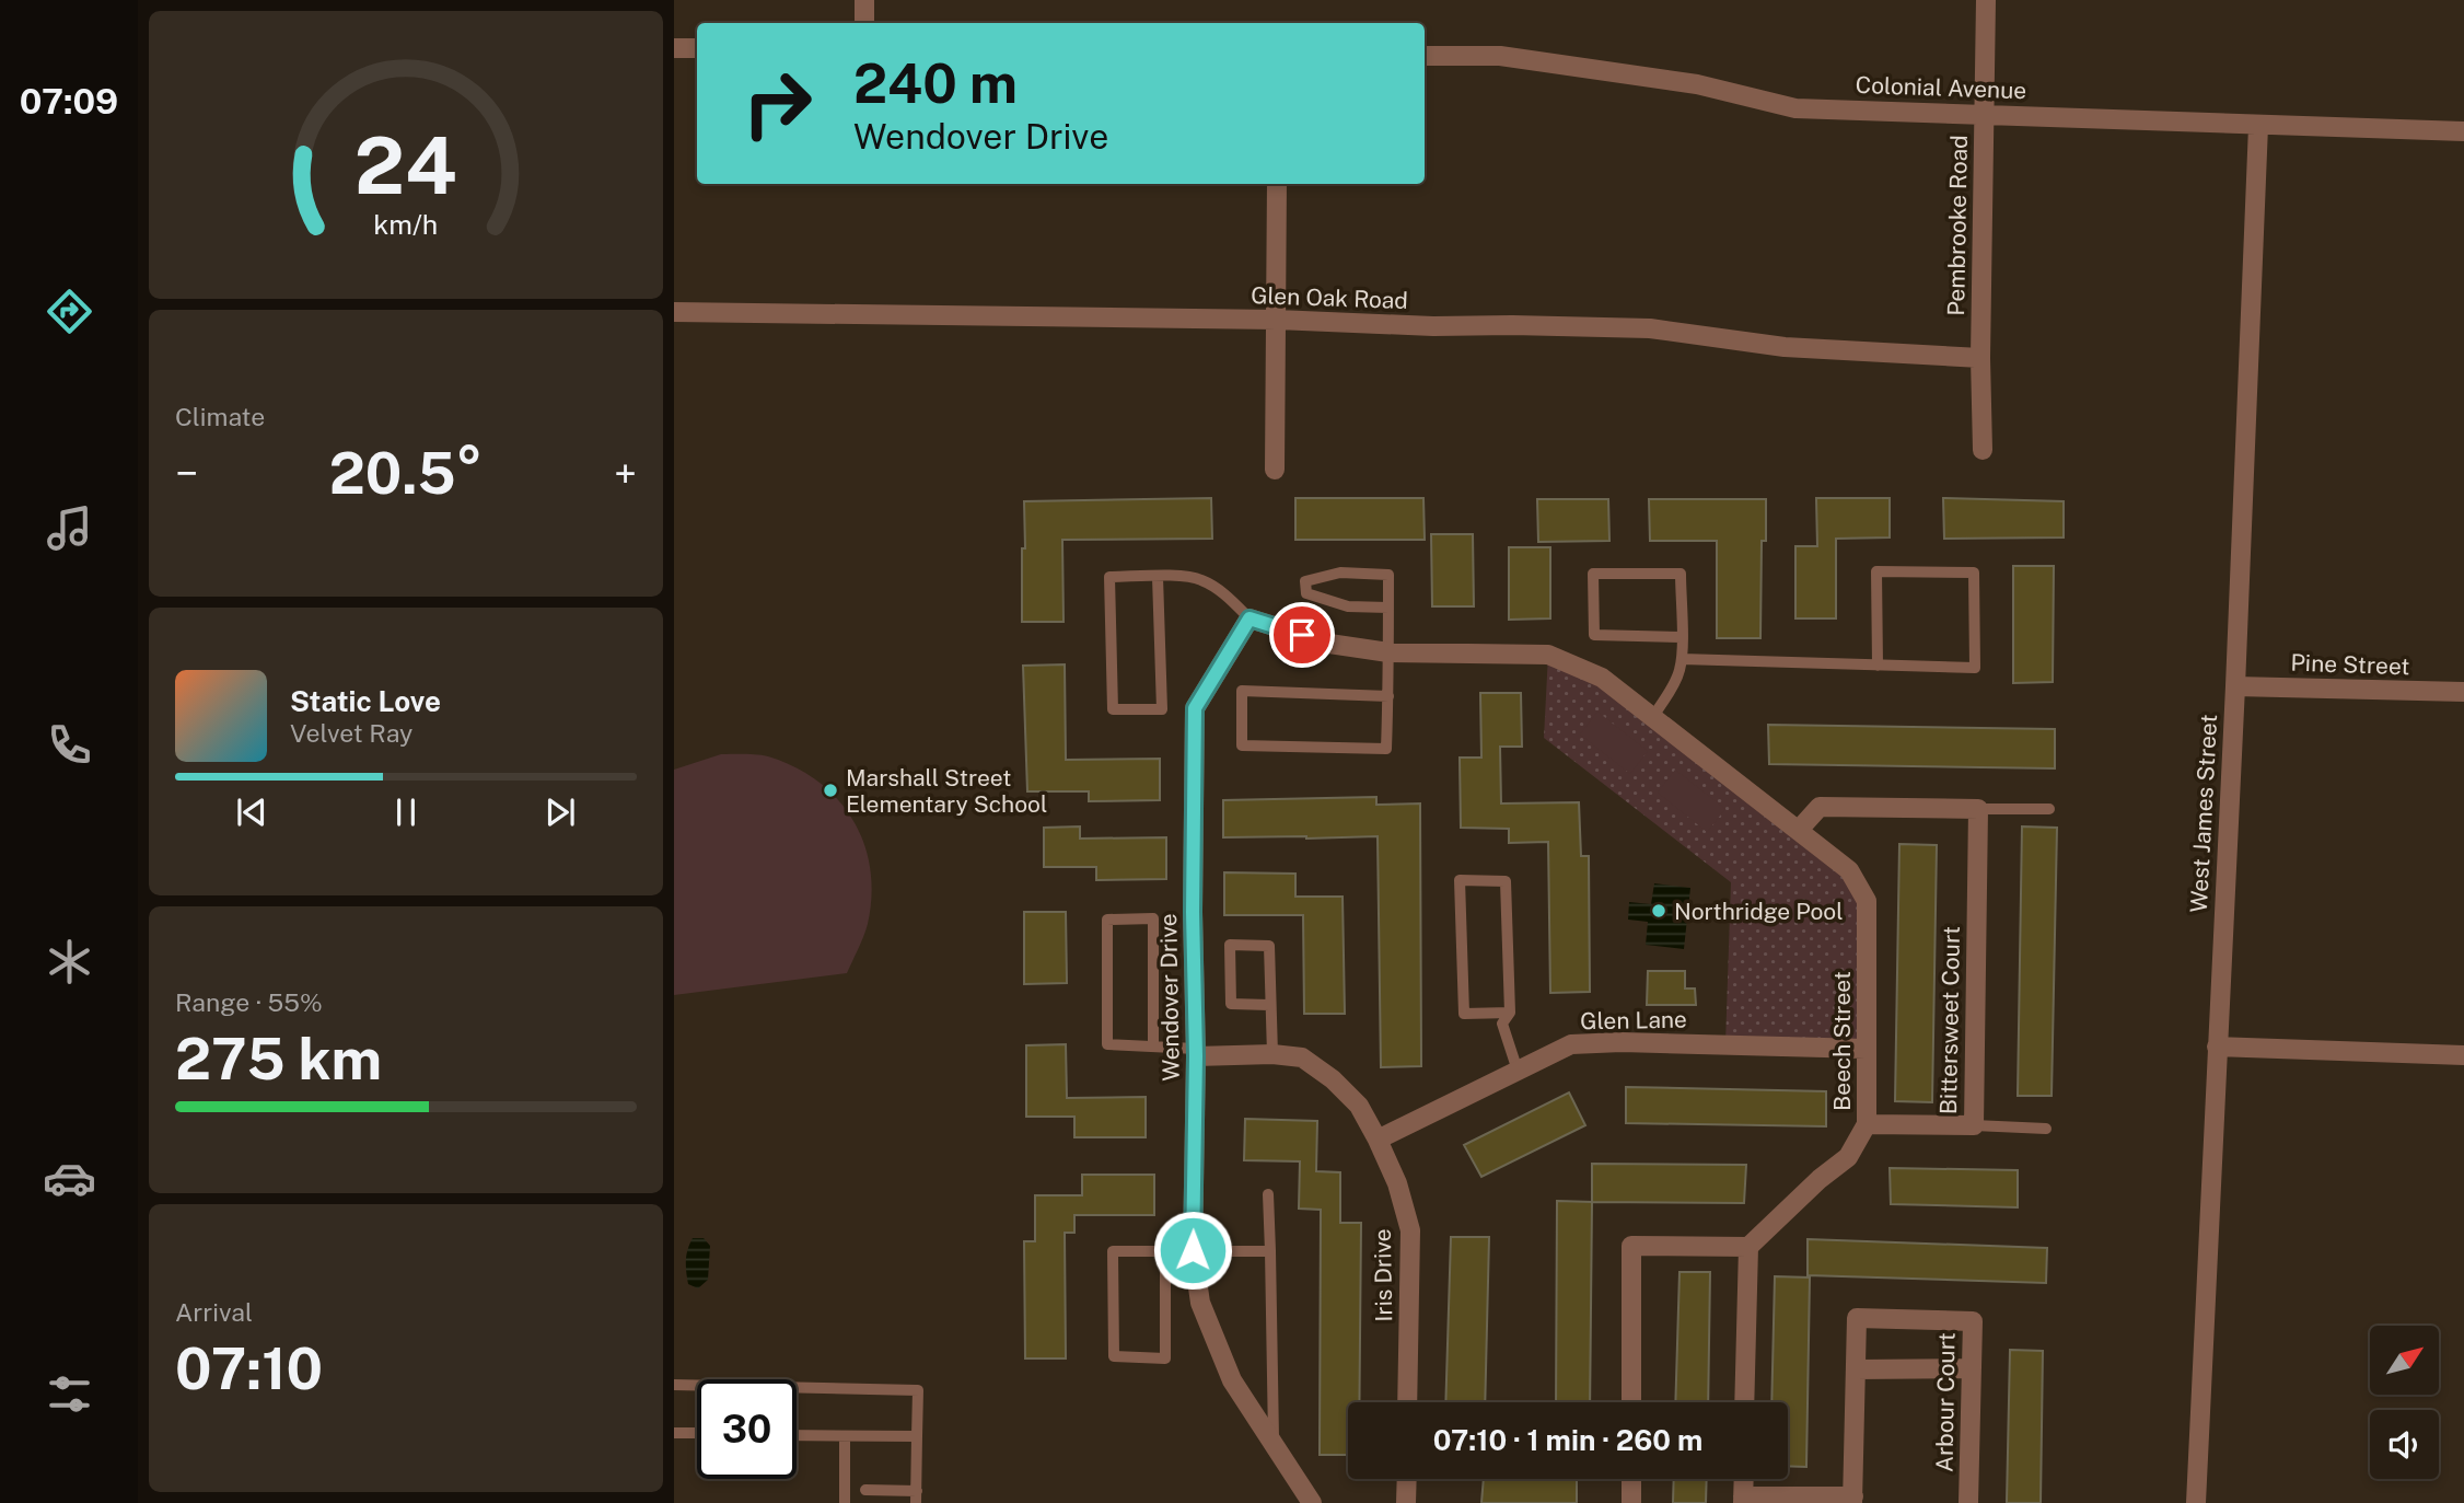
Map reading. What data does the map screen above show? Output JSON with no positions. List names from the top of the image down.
{
  "streets": {
    "street": [
      "Colonial Avenue",
      "Pembrooke Road",
      "Glen Oak Road",
      "Pine Street",
      "West James Street",
      "Wendover Drive",
      "Glen Lane",
      "Bittersweet Court",
      "Beech Street",
      "Iris Drive",
      "Arbour Court"
    ]
  },
  "crossings": [
    ["Colonial Avenue", "Pembrooke Road"],
    ["Colonial Avenue", "West James Street"],
    ["Pembrooke Road", "Glen Oak Road"],
    ["Pine Street", "West James Street"],
    ["Wendover Drive", "Iris Drive"],
    ["Glen Lane", "Beech Street"],
    ["Glen Lane", "Iris Drive"],
    ["Bittersweet Court", "Beech Street"]
  ],
  "places": ["Marshall Street Elementary School", "Northridge Pool"],
  "north": "top right",
  "page": {
    "tabs": "07:09",
    "turn": ["240 m", "Wendover Drive"],
    "tile": [
      "Climate",
      ["Range · 55%", "275 km"],
      ["Arrival", "07:10"]
    ],
    "heat": ["−", "20.5°", "+"],
    "song": ["Static Love", "Velvet Ray"],
    "limit": "30",
    "trip": "07:10 · 1 min · 260 m",
    "gauge": ["24", "km/h"]
  }
}
